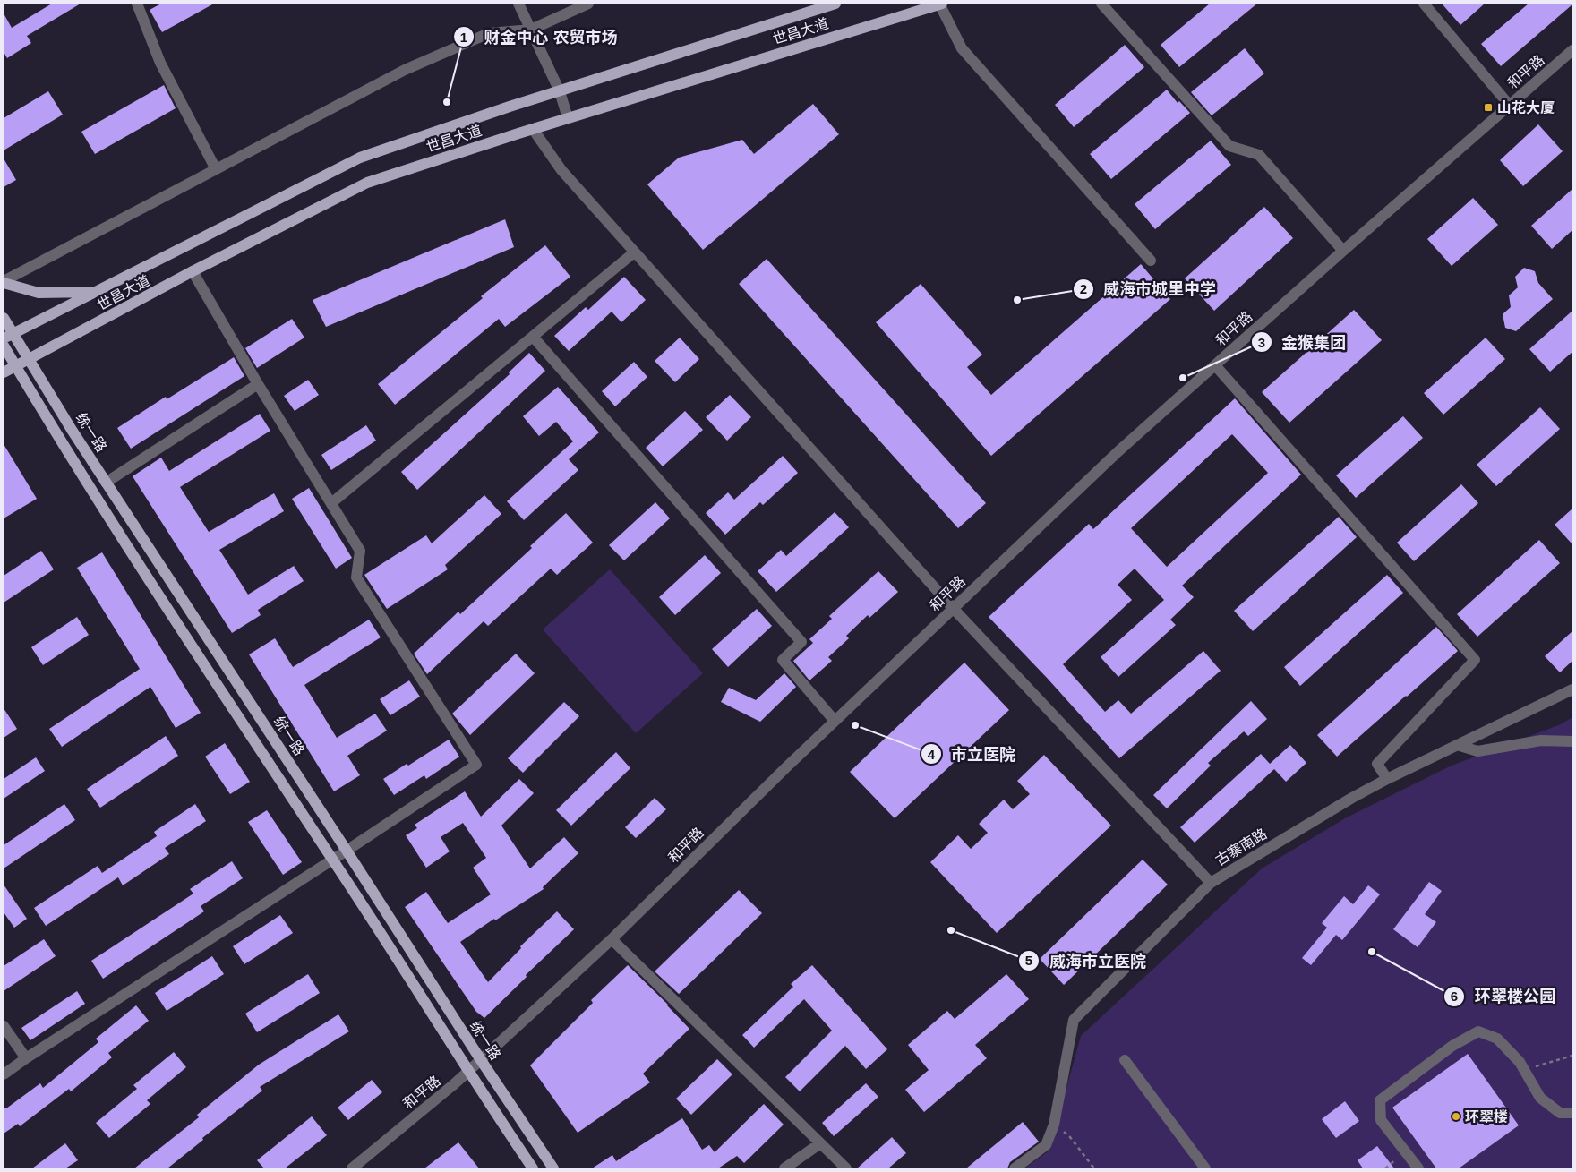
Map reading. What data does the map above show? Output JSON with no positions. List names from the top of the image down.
{
  "streets": {
    "main road": ["世昌大道", "统一路"],
    "street": ["和平路", "古寨南路"]
  },
  "crossings": [
    ["世昌大道", "统一路"],
    ["世昌大道", "古寨南路"],
    ["和平路", "统一路"],
    ["和平路", "古寨南路"]
  ],
  "places": {
    "other": [
      "财金中心 农贸市场",
      "威海市城里中学",
      "金猴集团",
      "市立医院",
      "威海市立医院",
      "环翠楼公园",
      "环翠楼"
    ],
    "transit": ["山花大厦"]
  }
}
